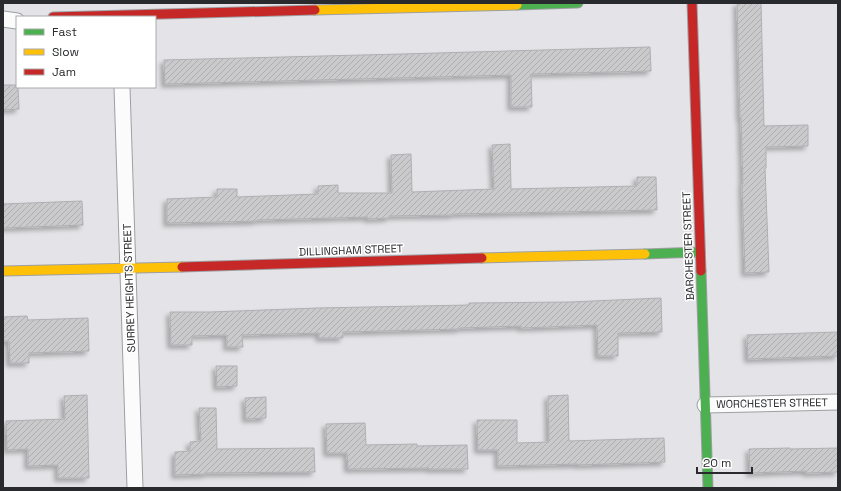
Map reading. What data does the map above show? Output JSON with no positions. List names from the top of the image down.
{
  "streets": {
    "street": [
      "BARCHESTER STREET",
      "DILLINGHAM STREET",
      "SURREY HEIGHTS STREET",
      "WORCHESTER STREET"
    ]
  },
  "crossings": [
    ["BARCHESTER STREET", "DILLINGHAM STREET"],
    ["BARCHESTER STREET", "WORCHESTER STREET"],
    ["DILLINGHAM STREET", "SURREY HEIGHTS STREET"]
  ],
  "legend": ["Fast", "Slow", "Jam"],
  "scale_bar": "20 m"
}
